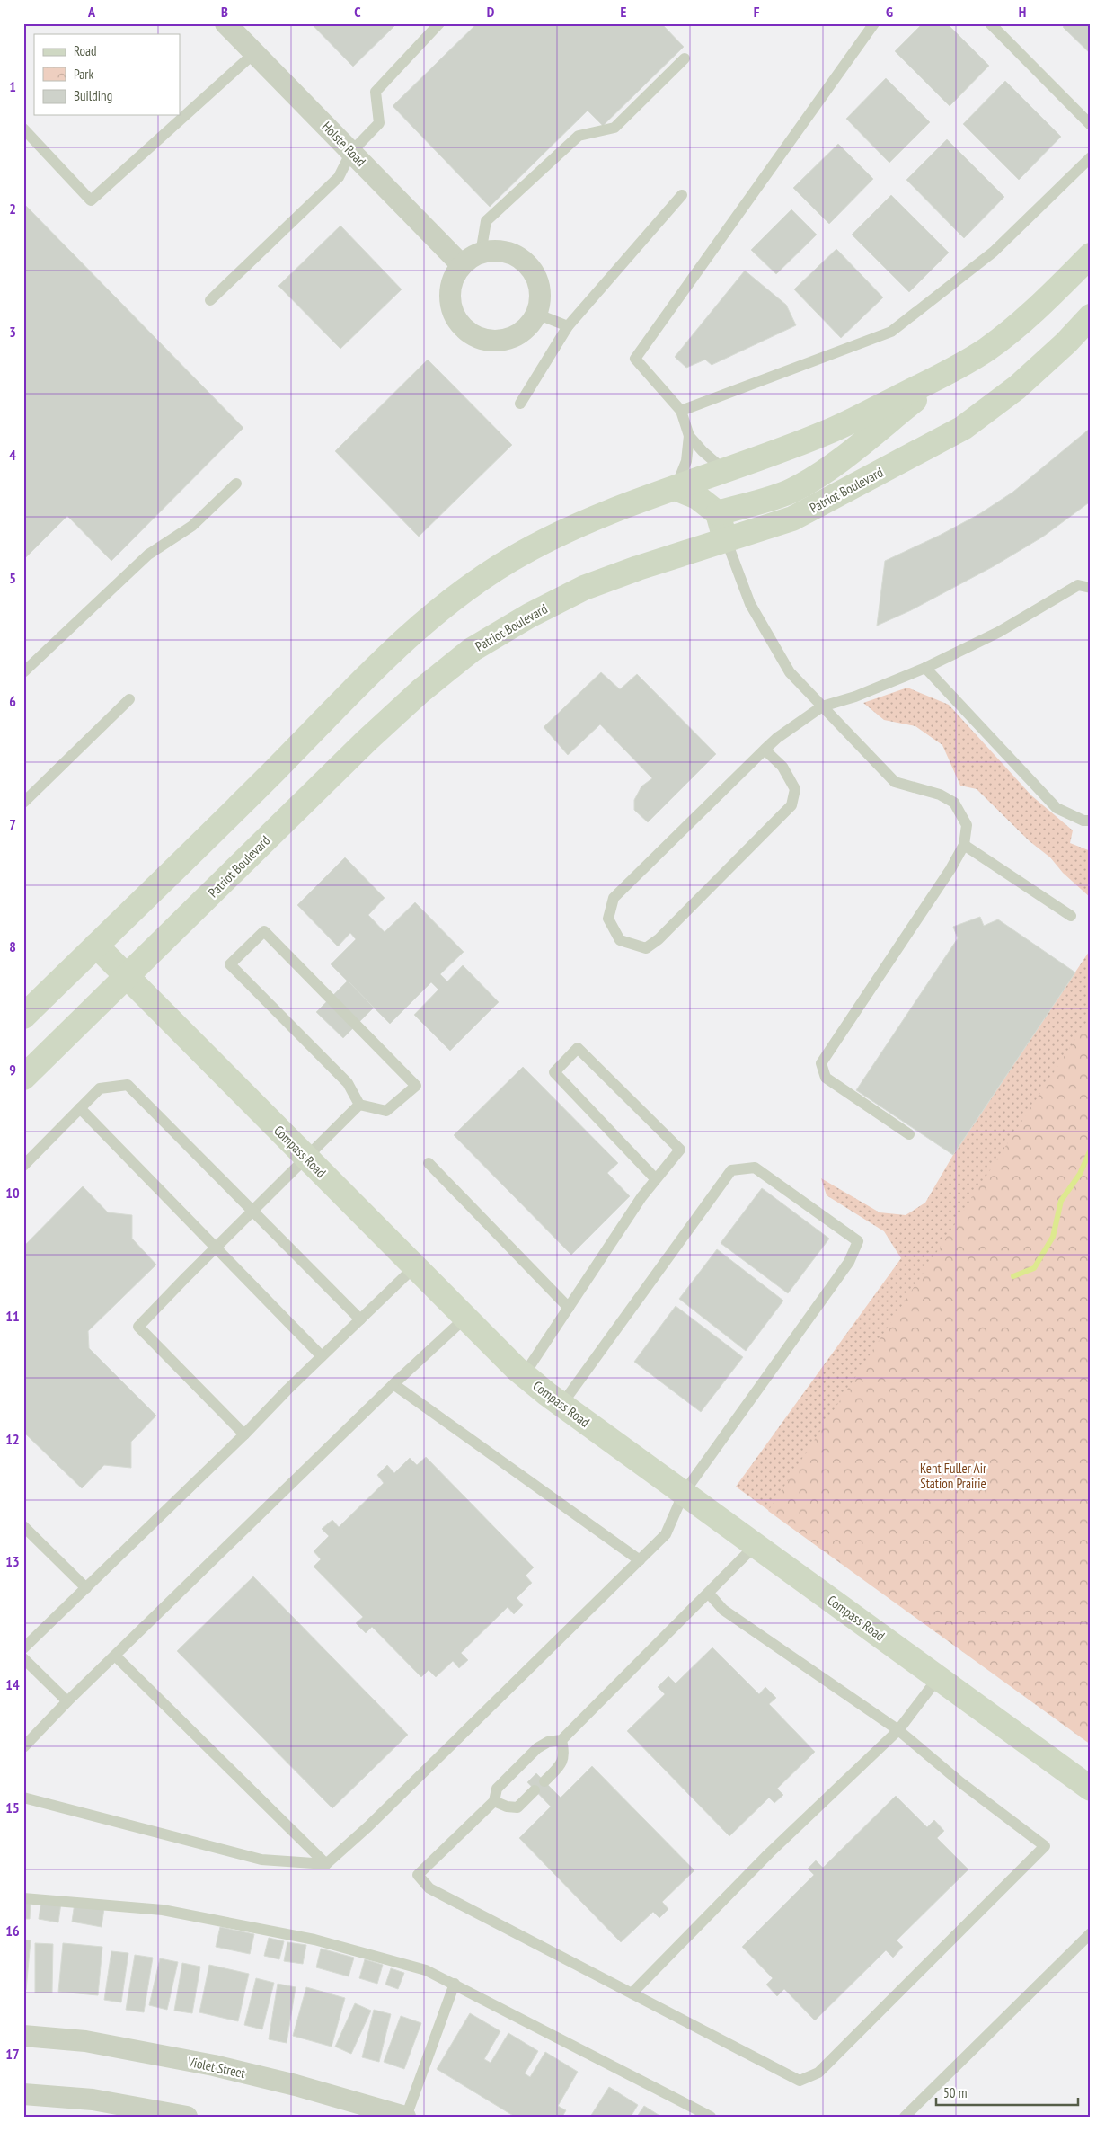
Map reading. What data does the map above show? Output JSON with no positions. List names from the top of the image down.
{
  "streets": {
    "main road": ["Patriot Boulevard", "Compass Road"],
    "street": ["Holste Road", "Violet Street"]
  },
  "crossings": [
    ["Patriot Boulevard", "Compass Road"]
  ],
  "parks": ["Kent Fuller Air Station Prairie"],
  "legend": ["Road", "Park", "Building"],
  "scale_bar": "50 m",
  "grid": {
    "columns": [
      "A",
      "B",
      "C",
      "D",
      "E",
      "F",
      "G",
      "H"
    ],
    "rows": [
      "1",
      "2",
      "3",
      "4",
      "5",
      "6",
      "7",
      "8",
      "9",
      "10",
      "11",
      "12",
      "13",
      "14",
      "15",
      "16",
      "17"
    ]
  }
}
